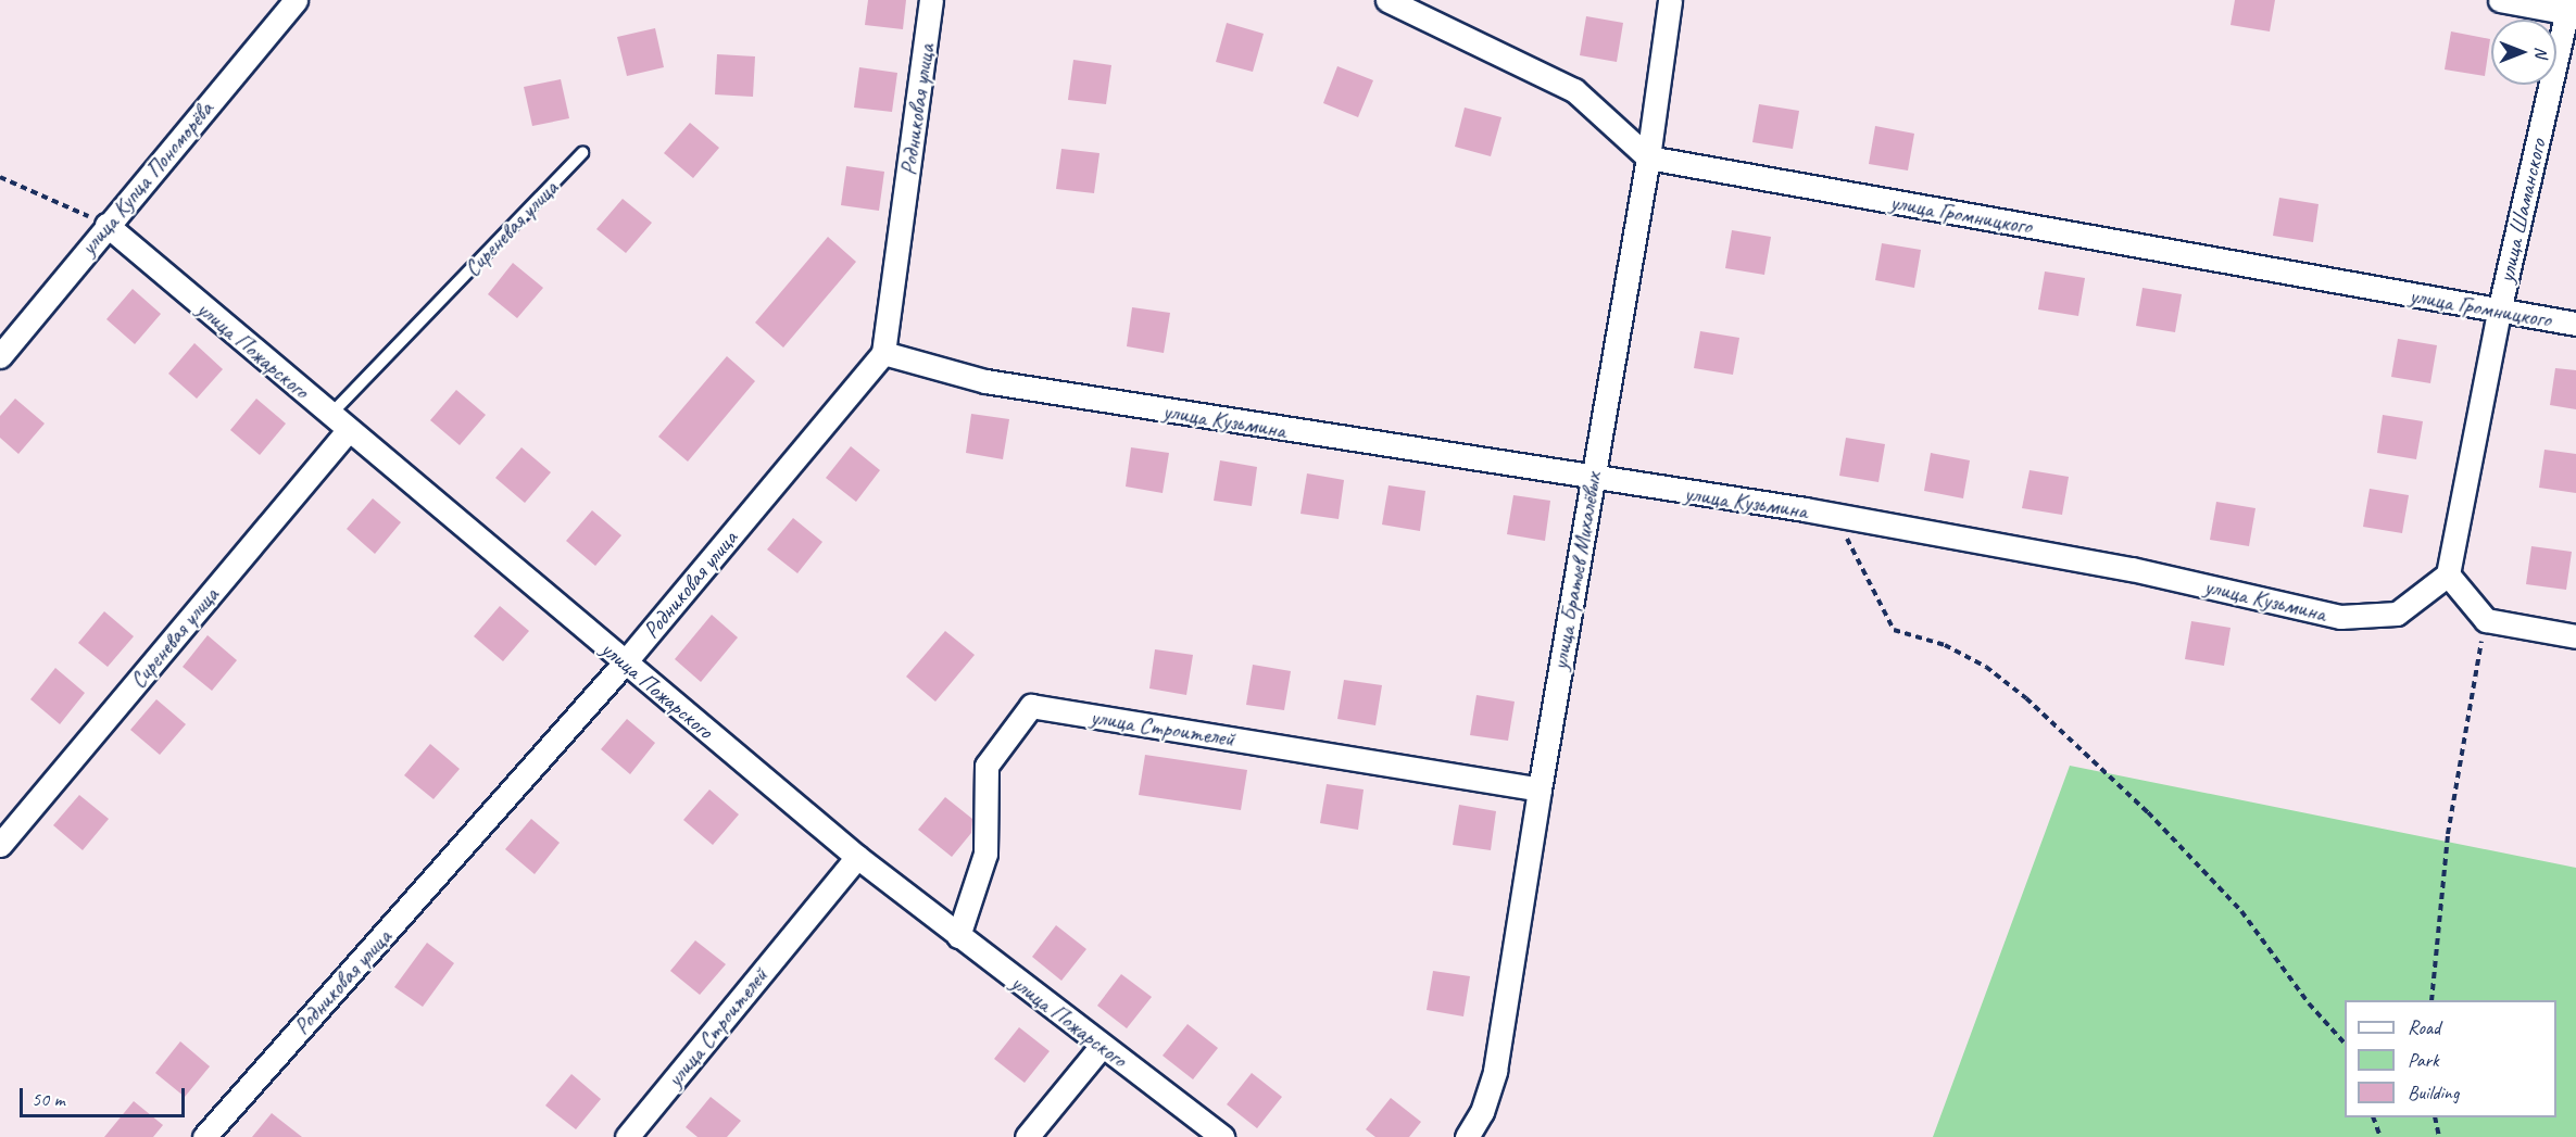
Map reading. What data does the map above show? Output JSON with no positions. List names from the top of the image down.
{
  "streets": {
    "street": [
      "Родниковая улица",
      "улица Купца Пономорёва",
      "улица Шаманского",
      "улица Громницкого",
      "Сиреневая улица",
      "улица Пожарского",
      "улица Кузьмина",
      "улица Братьев Михалёвых",
      "улица Строителей"
    ]
  },
  "crossings": [
    ["Родниковая улица", "улица Пожарского"],
    ["Родниковая улица", "улица Кузьмина"],
    ["улица Купца Пономорёва", "улица Пожарского"],
    ["улица Шаманского", "улица Громницкого"],
    ["улица Шаманского", "улица Кузьмина"],
    ["улица Громницкого", "улица Братьев Михалёвых"],
    ["Сиреневая улица", "улица Пожарского"],
    ["улица Пожарского", "улица Строителей"],
    ["улица Кузьмина", "улица Братьев Михалёвых"],
    ["улица Братьев Михалёвых", "улица Строителей"]
  ],
  "legend": ["Road", "Park", "Building"],
  "scale_bar": "50 m",
  "north": "right"
}
